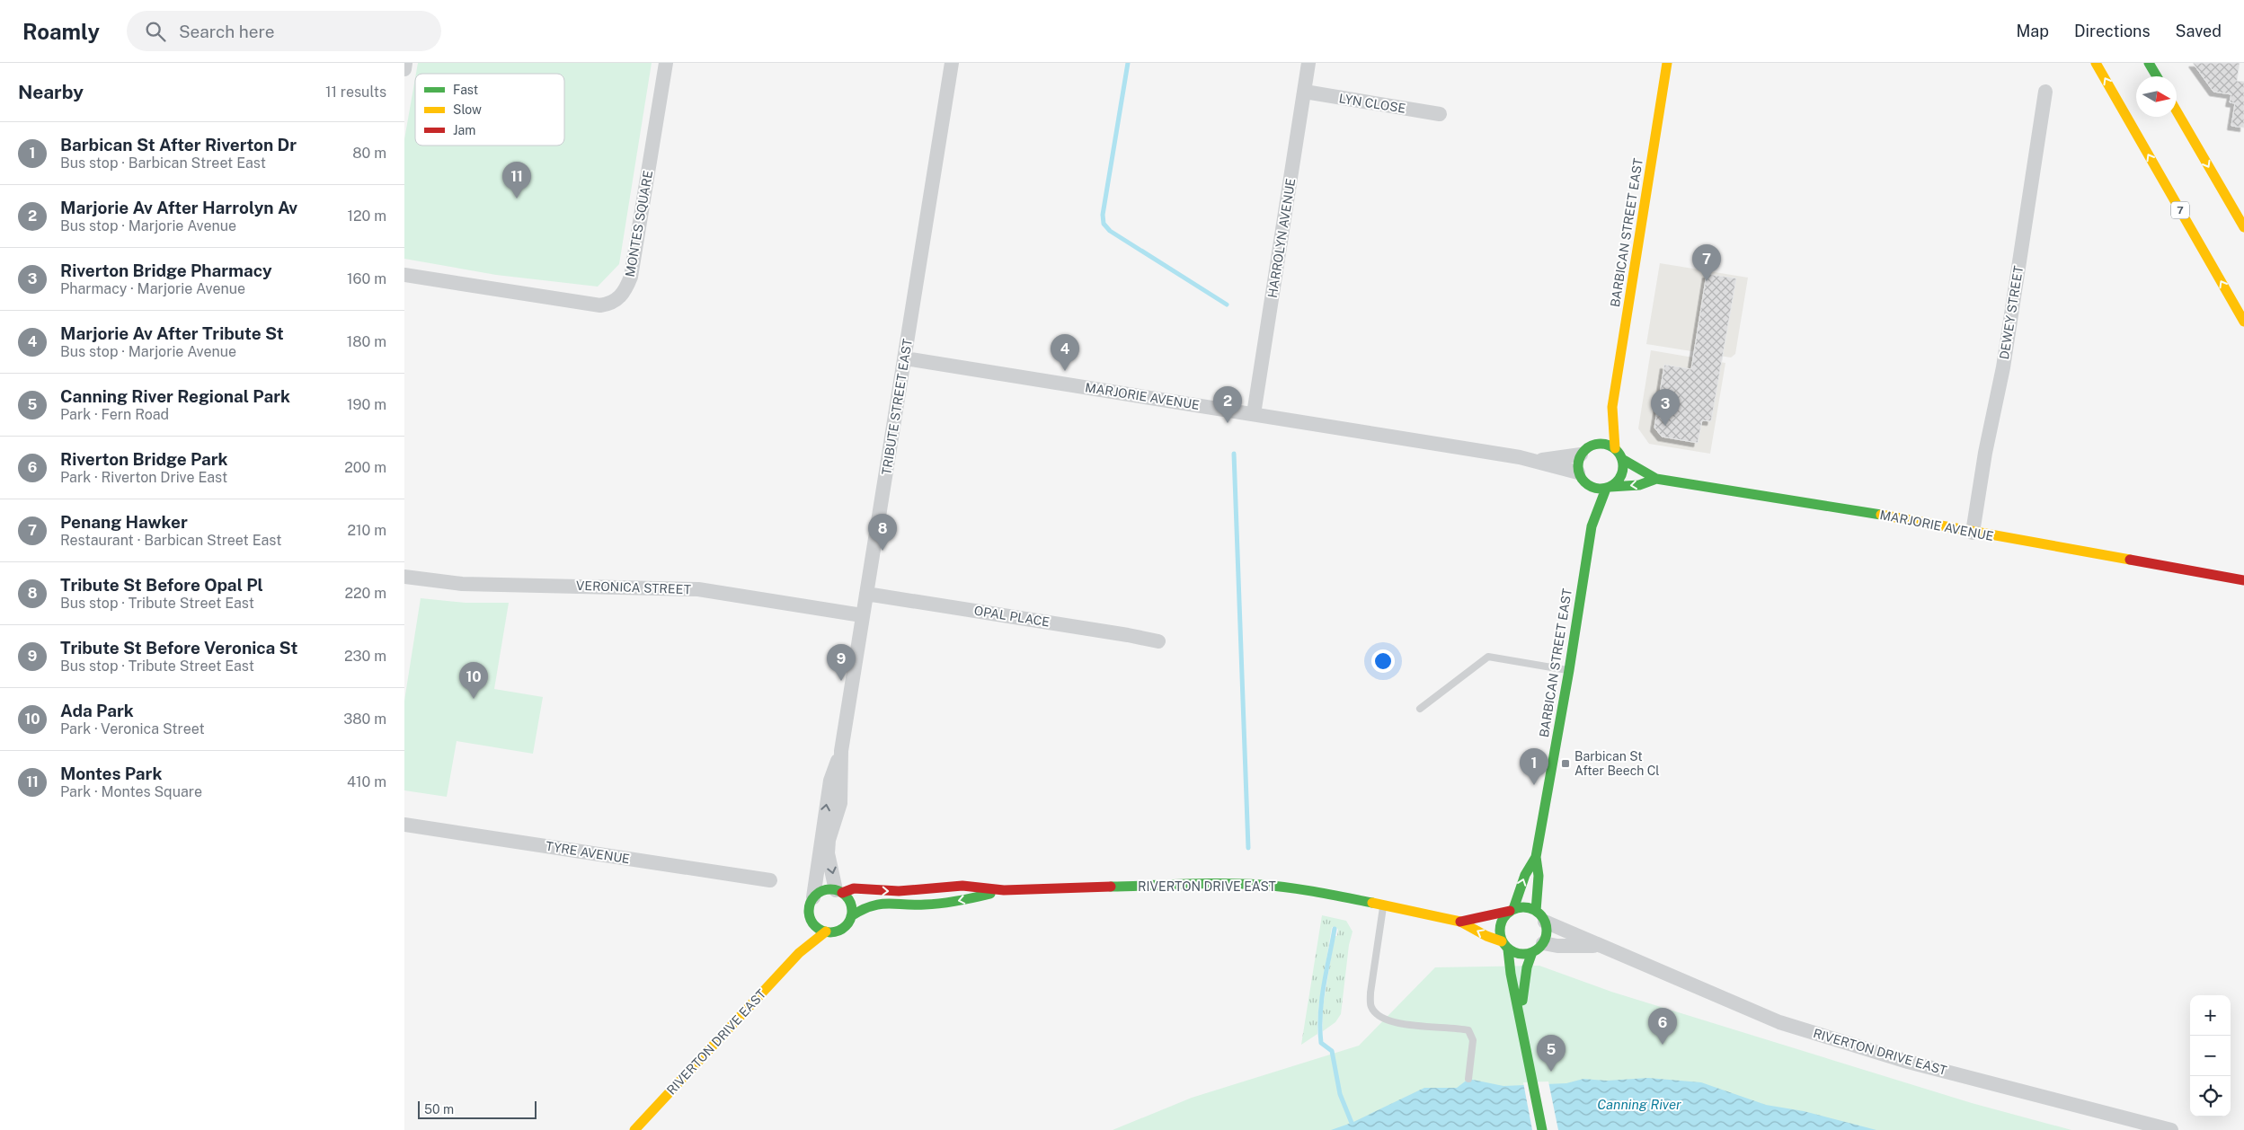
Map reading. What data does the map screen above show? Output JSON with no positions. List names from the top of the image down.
{
  "streets": {
    "main road": [
      "7",
      "BARBICAN STREET EAST",
      "MARJORIE AVENUE",
      "RIVERTON DRIVE EAST"
    ],
    "street": [
      "LYN CLOSE",
      "MONTES SQUARE",
      "HARROLYN AVENUE",
      "DEWEY STREET",
      "TRIBUTE STREET EAST",
      "VERONICA STREET",
      "OPAL PLACE",
      "TYRE AVENUE"
    ]
  },
  "crossings": [
    ["LYN CLOSE", "HARROLYN AVENUE"],
    ["BARBICAN STREET EAST", "MARJORIE AVENUE"],
    ["BARBICAN STREET EAST", "RIVERTON DRIVE EAST"],
    ["HARROLYN AVENUE", "MARJORIE AVENUE"],
    ["DEWEY STREET", "MARJORIE AVENUE"],
    ["MARJORIE AVENUE", "TRIBUTE STREET EAST"],
    ["TRIBUTE STREET EAST", "VERONICA STREET"],
    ["TRIBUTE STREET EAST", "OPAL PLACE"],
    ["TRIBUTE STREET EAST", "RIVERTON DRIVE EAST"]
  ],
  "water": ["Canning River"],
  "places": {
    "transit": ["Barbican St After Beech Cl"]
  },
  "legend": ["Fast", "Slow", "Jam"],
  "scale_bar": "50 m",
  "north": "right",
  "page": {
    "header": "Roamly",
    "search": "Search here",
    "nav": ["Map", "Directions", "Saved"],
    "heading": ["Nearby", "11 results"],
    "list": [
      {
        "mark": "1",
        "name": "Barbican St After Riverton Dr",
        "note": "Bus stop · Barbican Street East",
        "value": "80 m"
      },
      {
        "mark": "2",
        "name": "Marjorie Av After Harrolyn Av",
        "note": "Bus stop · Marjorie Avenue",
        "value": "120 m"
      },
      {
        "mark": "3",
        "name": "Riverton Bridge Pharmacy",
        "note": "Pharmacy · Marjorie Avenue",
        "value": "160 m"
      },
      {
        "mark": "4",
        "name": "Marjorie Av After Tribute St",
        "note": "Bus stop · Marjorie Avenue",
        "value": "180 m"
      },
      {
        "mark": "5",
        "name": "Canning River Regional Park",
        "note": "Park · Fern Road",
        "value": "190 m"
      },
      {
        "mark": "6",
        "name": "Riverton Bridge Park",
        "note": "Park · Riverton Drive East",
        "value": "200 m"
      },
      {
        "mark": "7",
        "name": "Penang Hawker",
        "note": "Restaurant · Barbican Street East",
        "value": "210 m"
      },
      {
        "mark": "8",
        "name": "Tribute St Before Opal Pl",
        "note": "Bus stop · Tribute Street East",
        "value": "220 m"
      },
      {
        "mark": "9",
        "name": "Tribute St Before Veronica St",
        "note": "Bus stop · Tribute Street East",
        "value": "230 m"
      },
      {
        "mark": "10",
        "name": "Ada Park",
        "note": "Park · Veronica Street",
        "value": "380 m"
      },
      {
        "mark": "11",
        "name": "Montes Park",
        "note": "Park · Montes Square",
        "value": "410 m"
      }
    ],
    "pins": [
      "11",
      "7",
      "4",
      "2",
      "3",
      "8",
      "9",
      "10",
      "1",
      "6",
      "5"
    ],
    "map_buttons": ["+", "−"],
    "scale": "50 m"
  }
}
